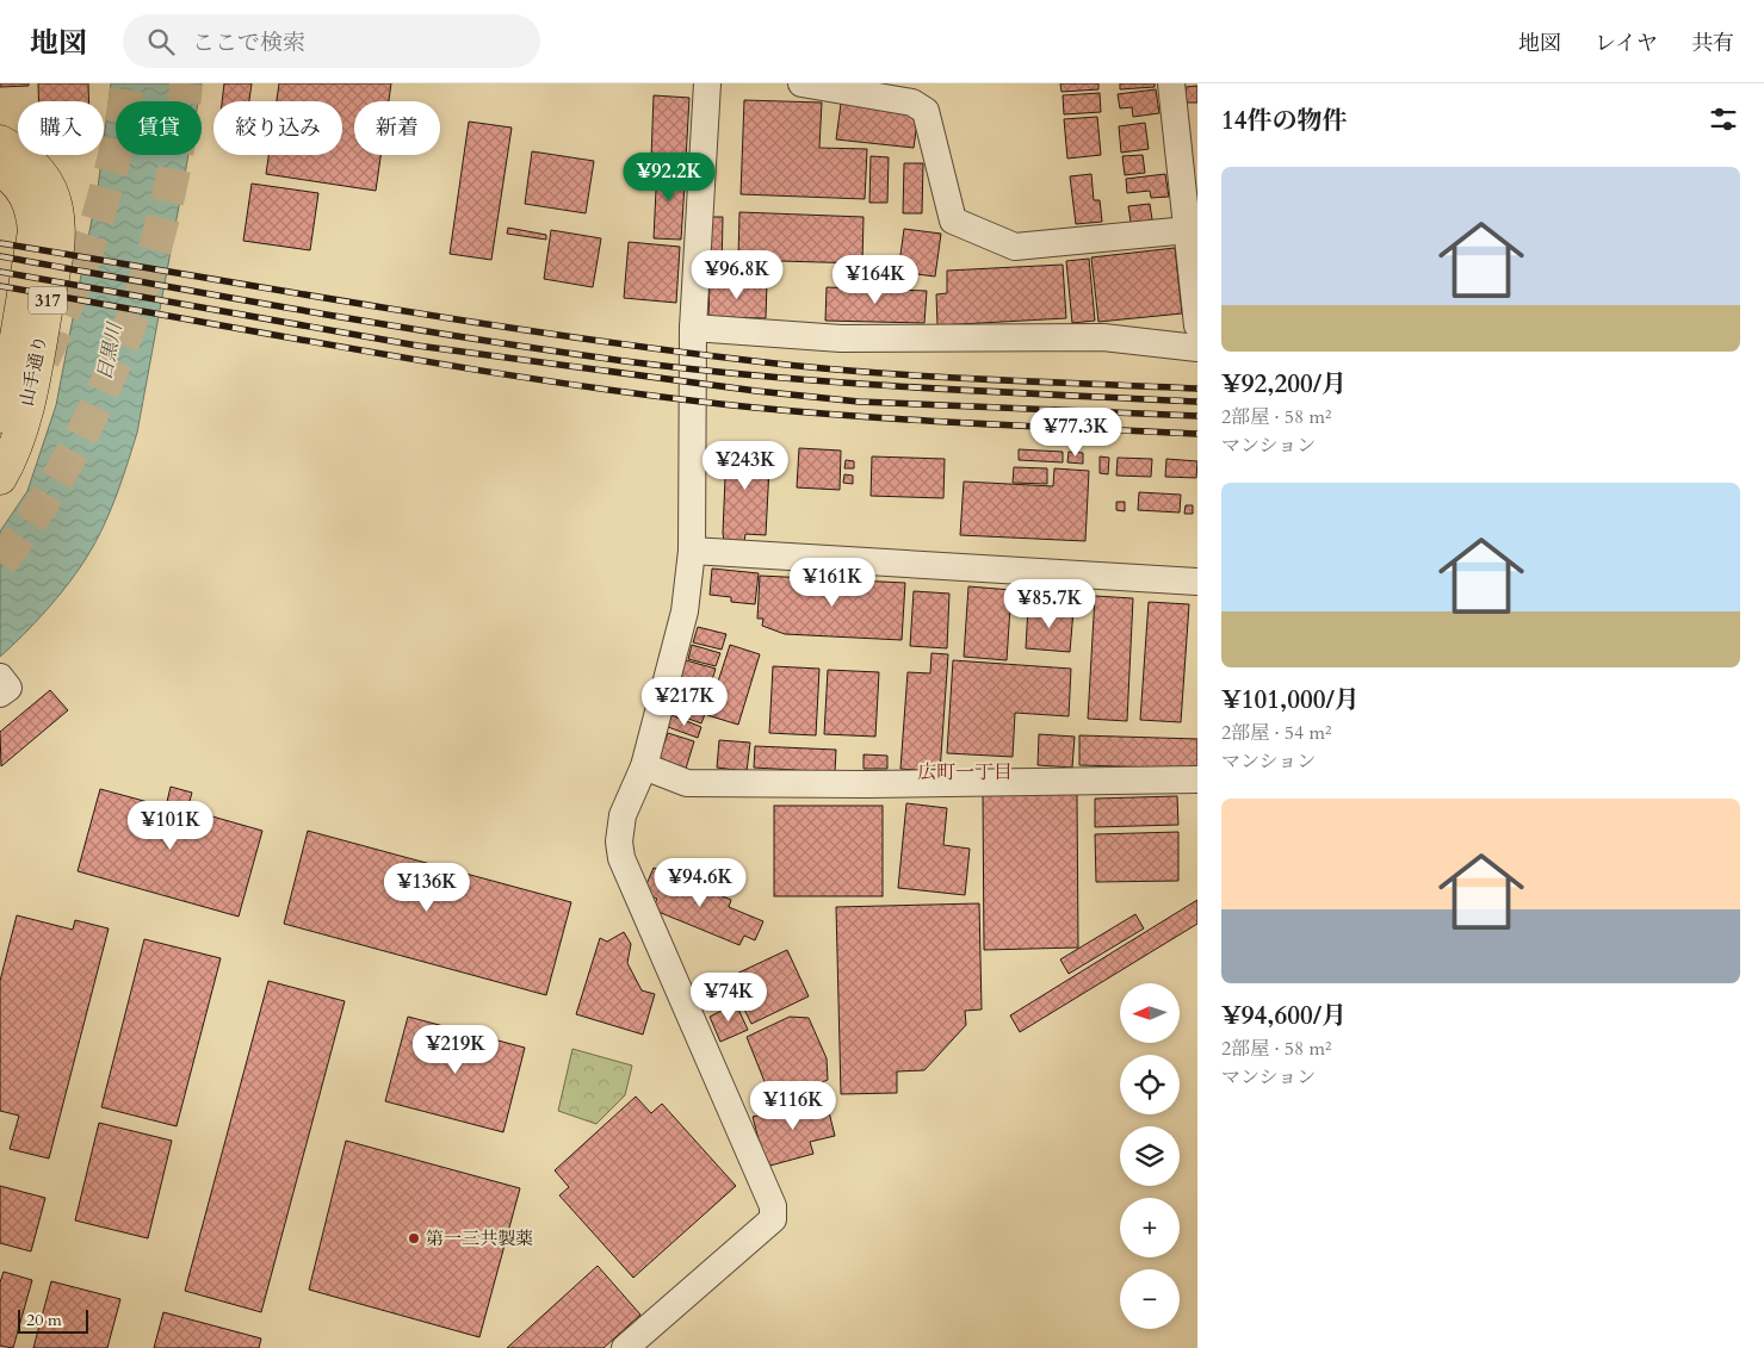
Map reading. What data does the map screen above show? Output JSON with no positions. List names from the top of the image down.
{
  "streets": {
    "main road": ["317", "山手通り"]
  },
  "districts": ["広町一丁目"],
  "water": ["目黒川"],
  "places": ["第一三共製薬"],
  "scale_bar": "20 m",
  "north": "left",
  "page": {
    "header": "地図",
    "search": "ここで検索",
    "nav": ["地図", "レイヤ", "共有"],
    "heading": "14件の物件",
    "chip": [
      "購入",
      "賃貸",
      "絞り込み",
      "新着"
    ],
    "price": [
      "¥92.2K",
      "¥96.8K",
      "¥164K",
      "¥77.3K",
      "¥243K",
      "¥161K",
      "¥85.7K",
      "¥217K",
      "¥101K",
      "¥94.6K",
      "¥136K",
      "¥74K",
      "¥219K",
      "¥116K"
    ],
    "list": [
      {
        "name": "¥92,200/月",
        "note": "2部屋 · 58 m² · マンション"
      },
      {
        "name": "¥101,000/月",
        "note": "2部屋 · 54 m² · マンション"
      },
      {
        "name": "¥94,600/月",
        "note": "2部屋 · 58 m² · マンション"
      }
    ],
    "map_buttons": ["+", "−"],
    "scale": "20 m"
  }
}
